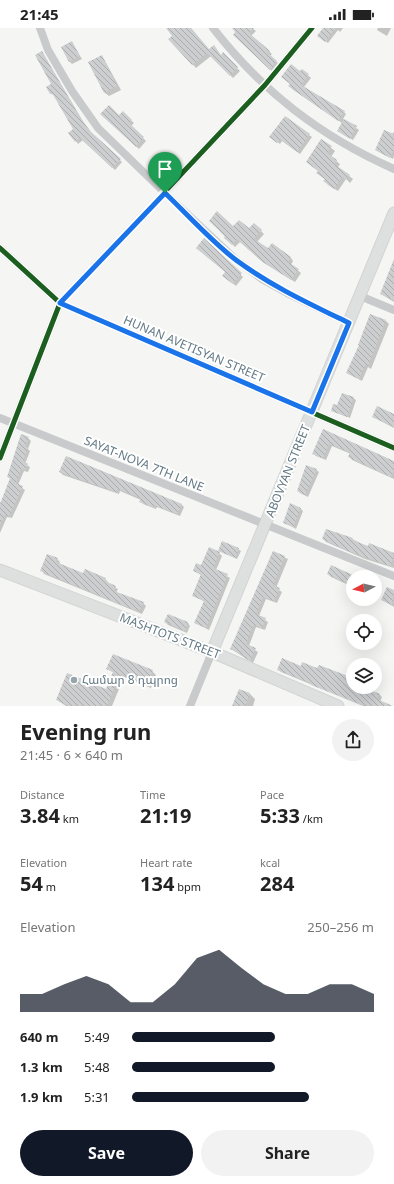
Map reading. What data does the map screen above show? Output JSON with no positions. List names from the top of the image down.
{
  "streets": {
    "main road": ["ABOVYAN STREET", "MASHTOTS STREET"],
    "street": ["HUNAN AVETISYAN STREET", "SAYAT-NOVA 7TH LANE"]
  },
  "crossings": [
    ["HUNAN AVETISYAN STREET", "ABOVYAN STREET"],
    ["SAYAT-NOVA 7TH LANE", "ABOVYAN STREET"],
    ["ABOVYAN STREET", "MASHTOTS STREET"]
  ],
  "places": ["Համար 8 դպրոց"],
  "north": "left",
  "page": {
    "status": "21:45",
    "heading": ["Evening run", "21:45 · 6 × 640 m"],
    "stats": [
      ["Distance", "3.84 km"],
      ["Time", "21:19"],
      ["Pace", "5:33 /km"],
      ["Elevation", "54 m"],
      ["Heart rate", "134 bpm"],
      ["kcal", "284"]
    ],
    "chart": ["Elevation", "250–256 m"],
    "list": [
      {
        "name": "640 m",
        "note": "5:49"
      },
      {
        "name": "1.3 km",
        "note": "5:48"
      },
      {
        "name": "1.9 km",
        "note": "5:31"
      }
    ],
    "buttons": ["Save", "Share"]
  }
}
